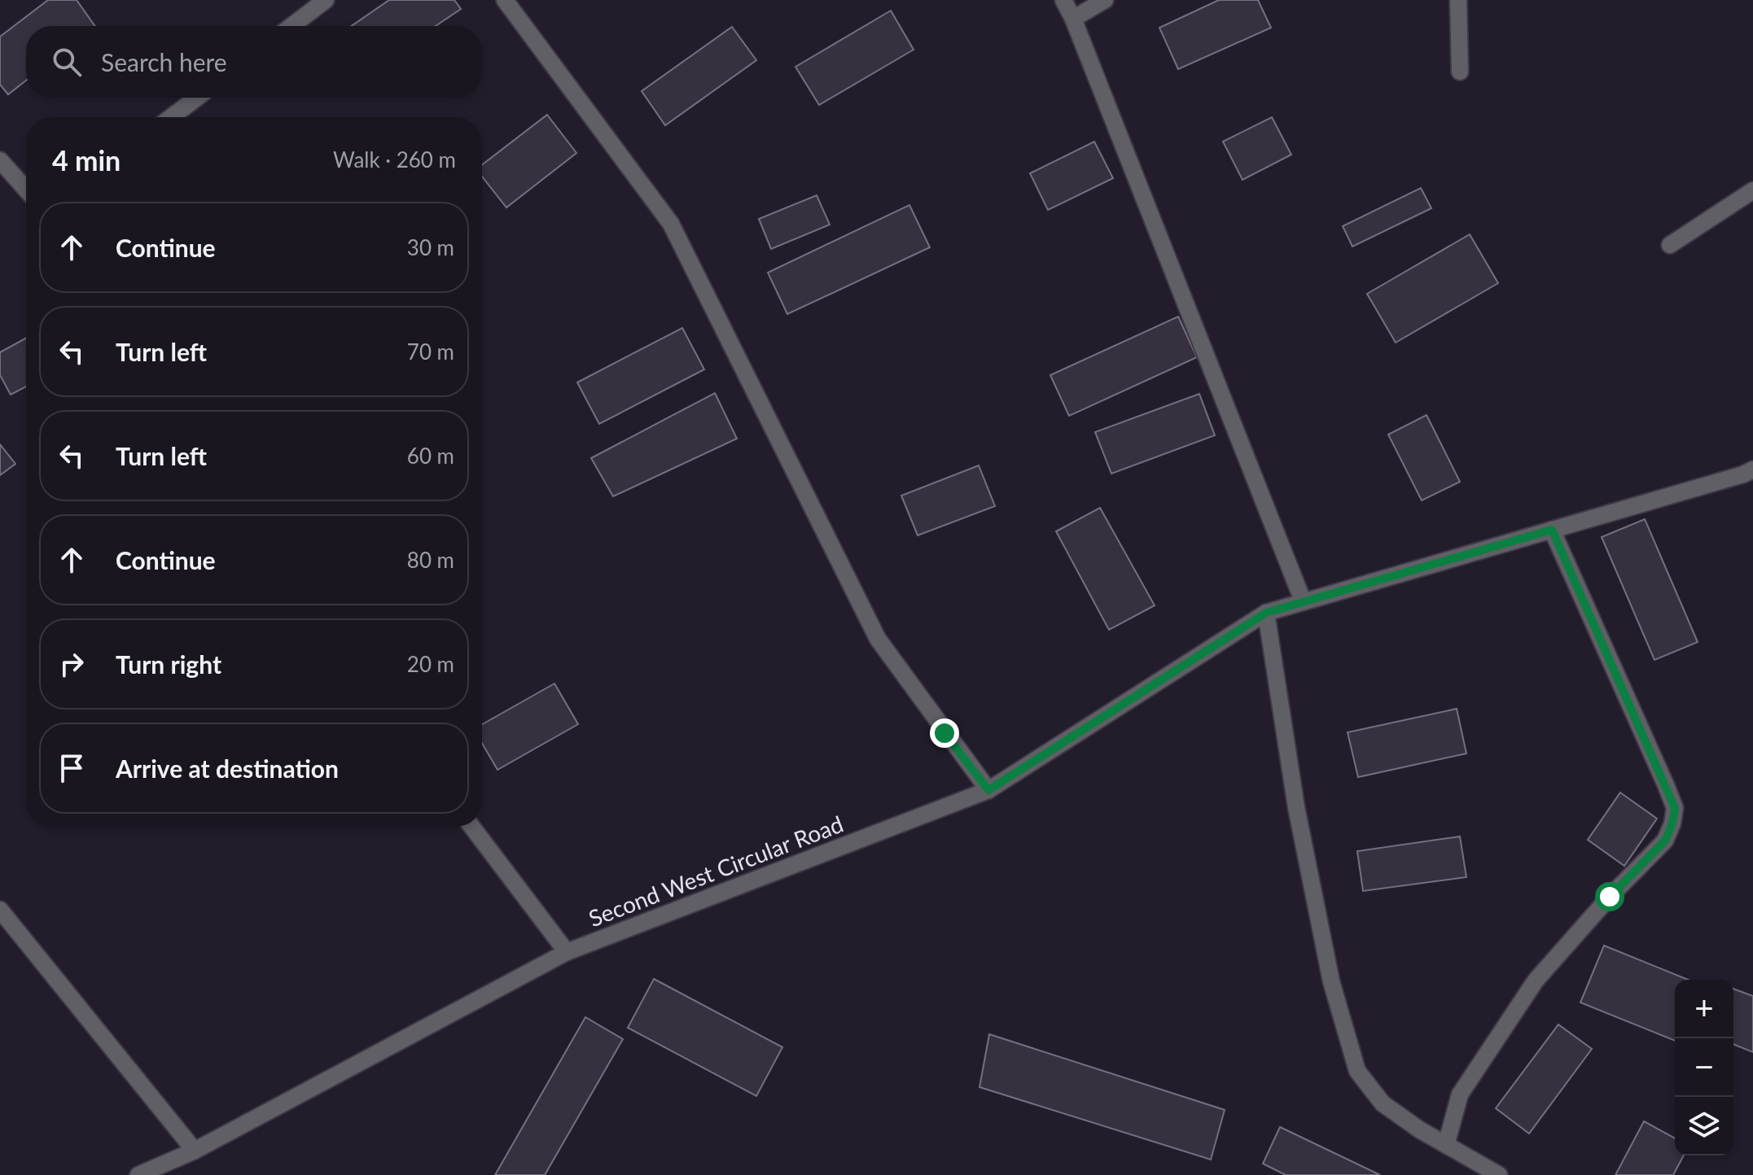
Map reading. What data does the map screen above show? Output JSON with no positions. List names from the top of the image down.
{
  "streets": {
    "street": ["Second West Circular Road"]
  },
  "page": {
    "search": "Search here",
    "heading": ["4 min", "Walk · 260 m"],
    "list": [
      ["Continue", "30 m"],
      ["Turn left", "70 m"],
      ["Turn left", "60 m"],
      ["Continue", "80 m"],
      ["Turn right", "20 m"],
      "Arrive at destination"
    ],
    "map_buttons": ["+", "−"]
  }
}
